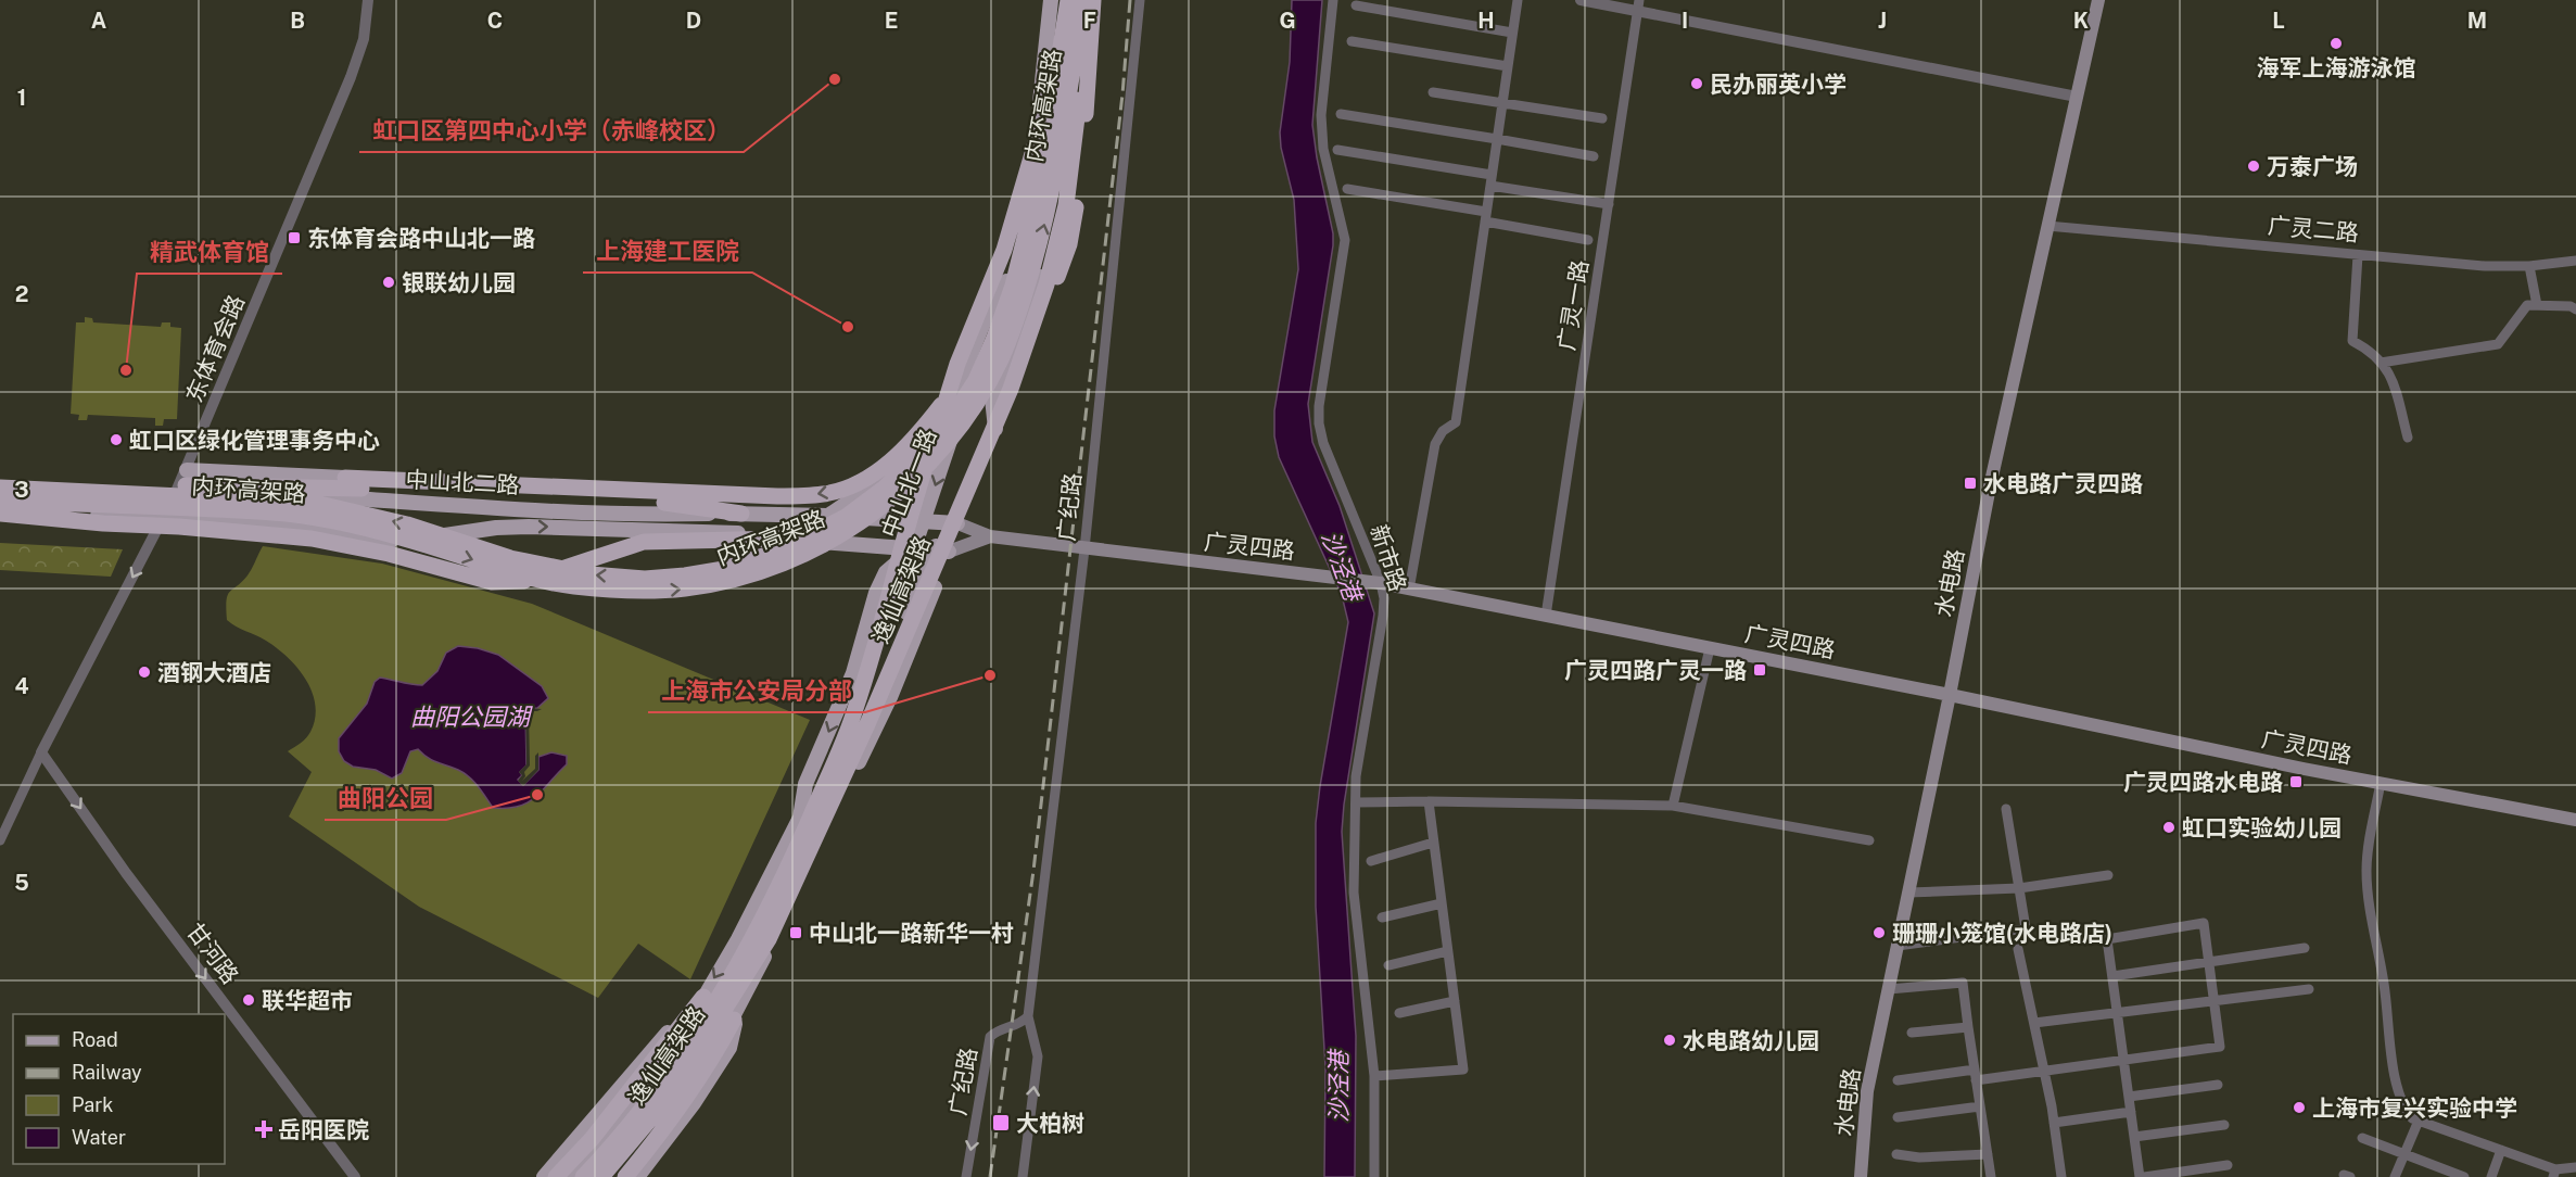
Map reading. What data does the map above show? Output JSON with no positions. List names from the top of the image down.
{
  "streets": {
    "highway": ["内环高架路", "逸仙高架路"],
    "main road": [
      "中山北二路",
      "中山北一路",
      "广灵四路",
      "水电路"
    ],
    "street": [
      "广灵二路",
      "广灵一路",
      "东体育会路",
      "广纪路",
      "新市路",
      "甘河路"
    ]
  },
  "crossings": [
    ["内环高架路", "中山北二路"],
    ["内环高架路", "中山北一路"],
    ["广灵二路", "水电路"],
    ["广灵一路", "广灵四路"],
    ["东体育会路", "中山北二路"],
    ["东体育会路", "甘河路"],
    ["中山北二路", "中山北一路"],
    ["中山北二路", "广灵四路"],
    ["中山北一路", "广灵四路"],
    ["广纪路", "广灵四路"],
    ["广灵四路", "新市路"],
    ["广灵四路", "水电路"]
  ],
  "one_way": ["甘河路"],
  "water": ["沙泾港", "曲阳公园湖"],
  "places": {
    "other": [
      "海军上海游泳馆",
      "虹口区第四中心小学（赤峰校区）",
      "民办丽英小学",
      "万泰广场",
      "银联幼儿园",
      "上海建工医院",
      "精武体育馆",
      "虹口区绿化管理事务中心",
      "酒钢大酒店",
      "上海市公安局分部",
      "曲阳公园",
      "虹口实验幼儿园",
      "珊珊小笼馆(水电路店)",
      "联华超市",
      "水电路幼儿园",
      "上海市复兴实验中学"
    ],
    "transit": [
      "东体育会路中山北一路",
      "水电路广灵四路",
      "广灵四路广灵一路",
      "广灵四路水电路",
      "中山北一路新华一村",
      "大柏树"
    ],
    "health": ["岳阳医院"]
  },
  "legend": [
    "Road",
    "Railway",
    "Park",
    "Water"
  ],
  "grid": {
    "columns": [
      "A",
      "B",
      "C",
      "D",
      "E",
      "F",
      "G",
      "H",
      "I",
      "J",
      "K",
      "L",
      "M"
    ],
    "rows": [
      "1",
      "2",
      "3",
      "4",
      "5"
    ]
  }
}
